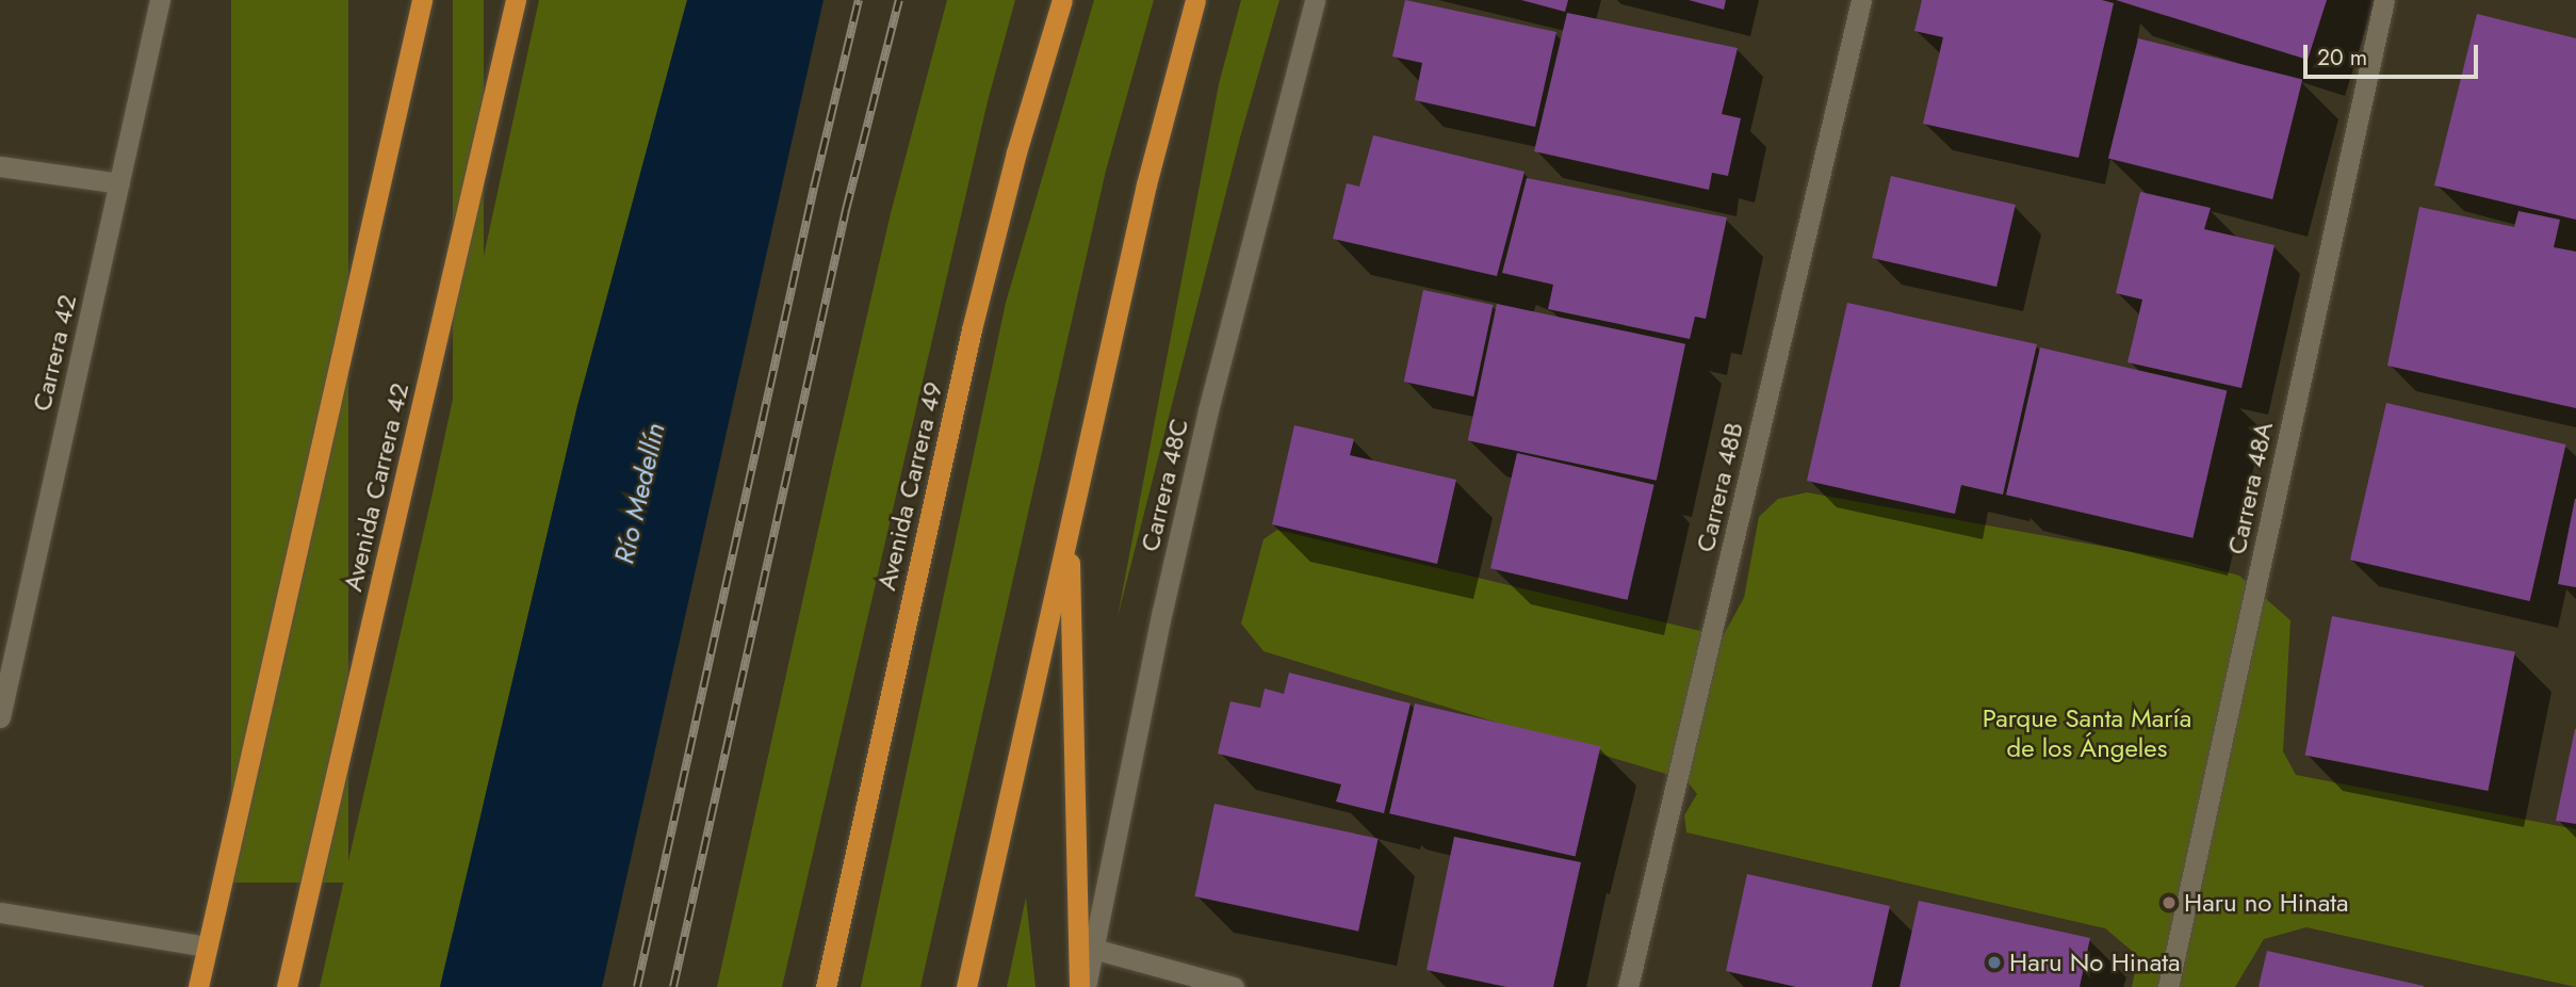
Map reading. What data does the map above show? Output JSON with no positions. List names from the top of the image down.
{
  "streets": {
    "highway": ["Avenida Carrera 49", "Avenida Carrera 42"],
    "street": [
      "Carrera 42",
      "Carrera 48C",
      "Carrera 48B",
      "Carrera 48A"
    ]
  },
  "water": ["Río Medellín"],
  "parks": ["Parque Santa María de los Ángeles"],
  "places": ["Haru no Hinata", "Haru No Hinata"],
  "scale_bar": "20 m"
}
